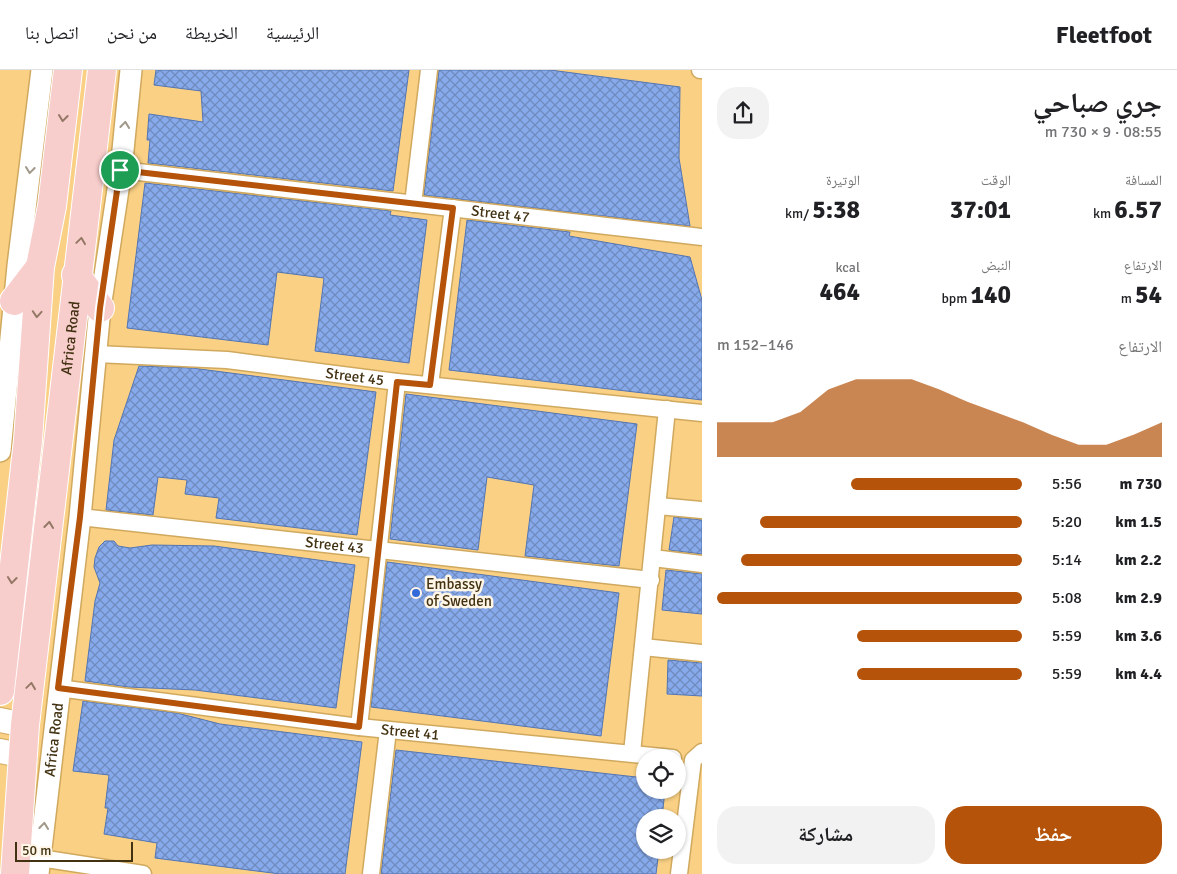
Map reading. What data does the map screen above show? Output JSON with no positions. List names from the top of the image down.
{
  "streets": {
    "highway": ["Africa Road"],
    "street": [
      "Street 47",
      "Street 45",
      "Street 43",
      "Street 41"
    ]
  },
  "crossings": [
    ["Street 47", "Africa Road"],
    ["Africa Road", "Street 45"],
    ["Africa Road", "Street 43"],
    ["Africa Road", "Street 41"]
  ],
  "places": ["Embassy of Sweden"],
  "scale_bar": "50 m",
  "page": {
    "header": "Fleetfoot",
    "nav": [
      "الرئيسية",
      "الخريطة",
      "من نحن",
      "اتصل بنا"
    ],
    "heading": ["جري صباحي", "08:55 · 9 × 730 m"],
    "stats": [
      ["المسافة", "6.57 km"],
      ["الوقت", "37:01"],
      ["الوتيرة", "5:38 /km"],
      ["الارتفاع", "54 m"],
      ["النبض", "140 bpm"],
      ["kcal", "464"]
    ],
    "chart": ["الارتفاع", "146–152 m"],
    "list": [
      {
        "name": "730 m",
        "note": "5:56"
      },
      {
        "name": "1.5 km",
        "note": "5:20"
      },
      {
        "name": "2.2 km",
        "note": "5:14"
      },
      {
        "name": "2.9 km",
        "note": "5:08"
      },
      {
        "name": "3.6 km",
        "note": "5:59"
      },
      {
        "name": "4.4 km",
        "note": "5:59"
      }
    ],
    "buttons": ["حفظ", "مشاركة"],
    "scale": "50 m"
  }
}
